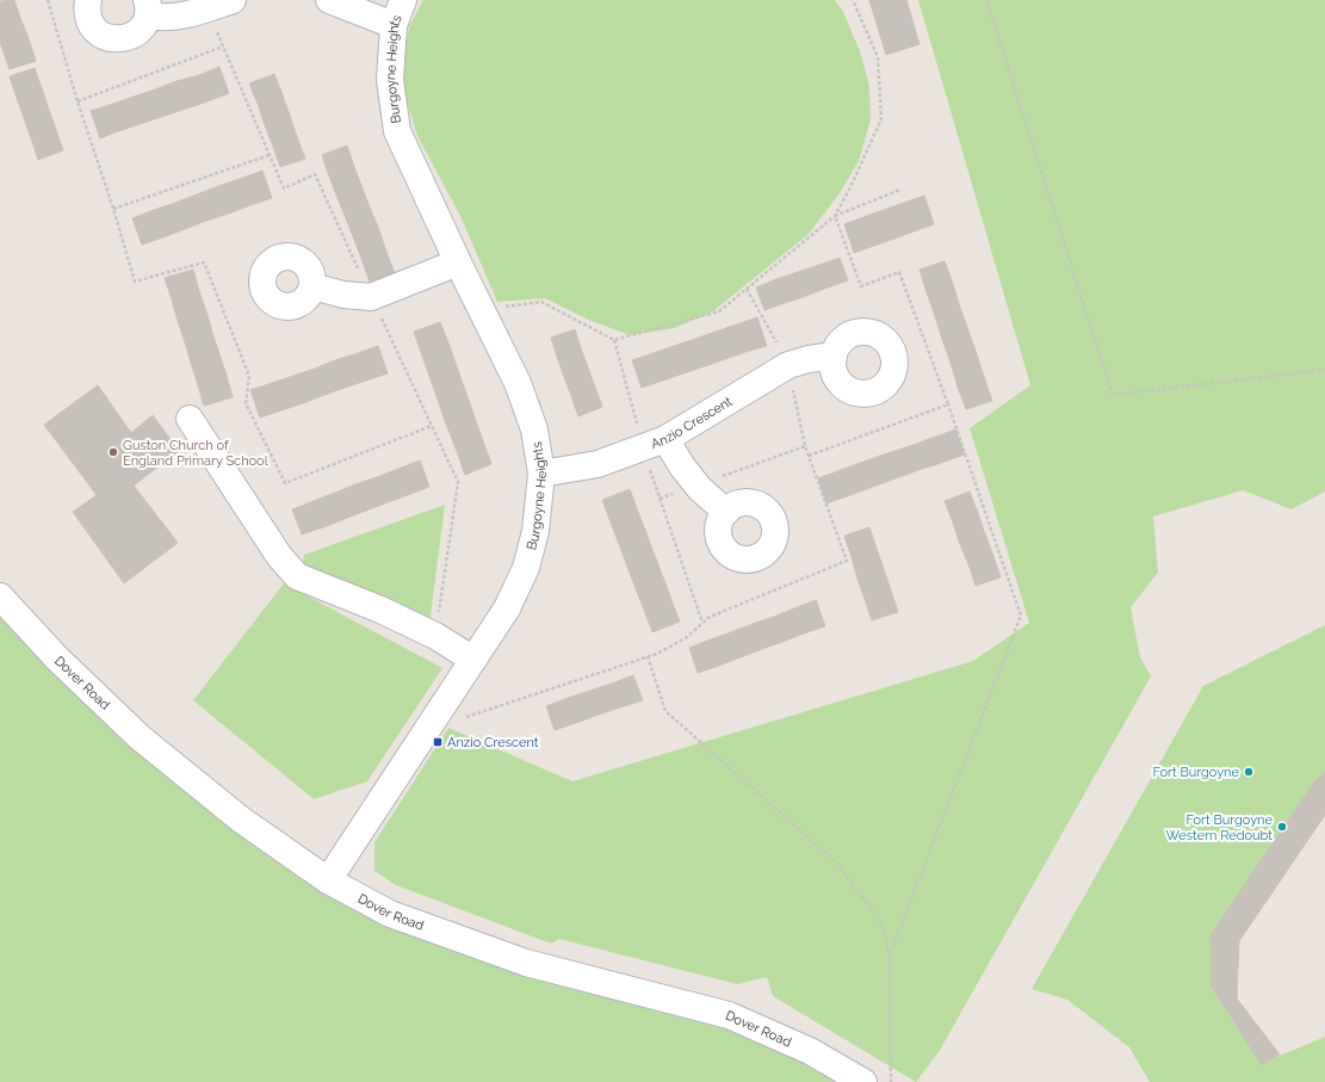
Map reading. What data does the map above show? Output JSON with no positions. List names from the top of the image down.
{
  "streets": {
    "street": ["Burgoyne Heights", "Anzio Crescent", "Dover Road"]
  },
  "crossings": [
    ["Burgoyne Heights", "Anzio Crescent"],
    ["Burgoyne Heights", "Dover Road"]
  ],
  "places": {
    "other": ["Guston Church of England Primary School", "Fort Burgoyne", "Fort Burgoyne Western Redoubt"],
    "transit": ["Anzio Crescent"]
  }
}
